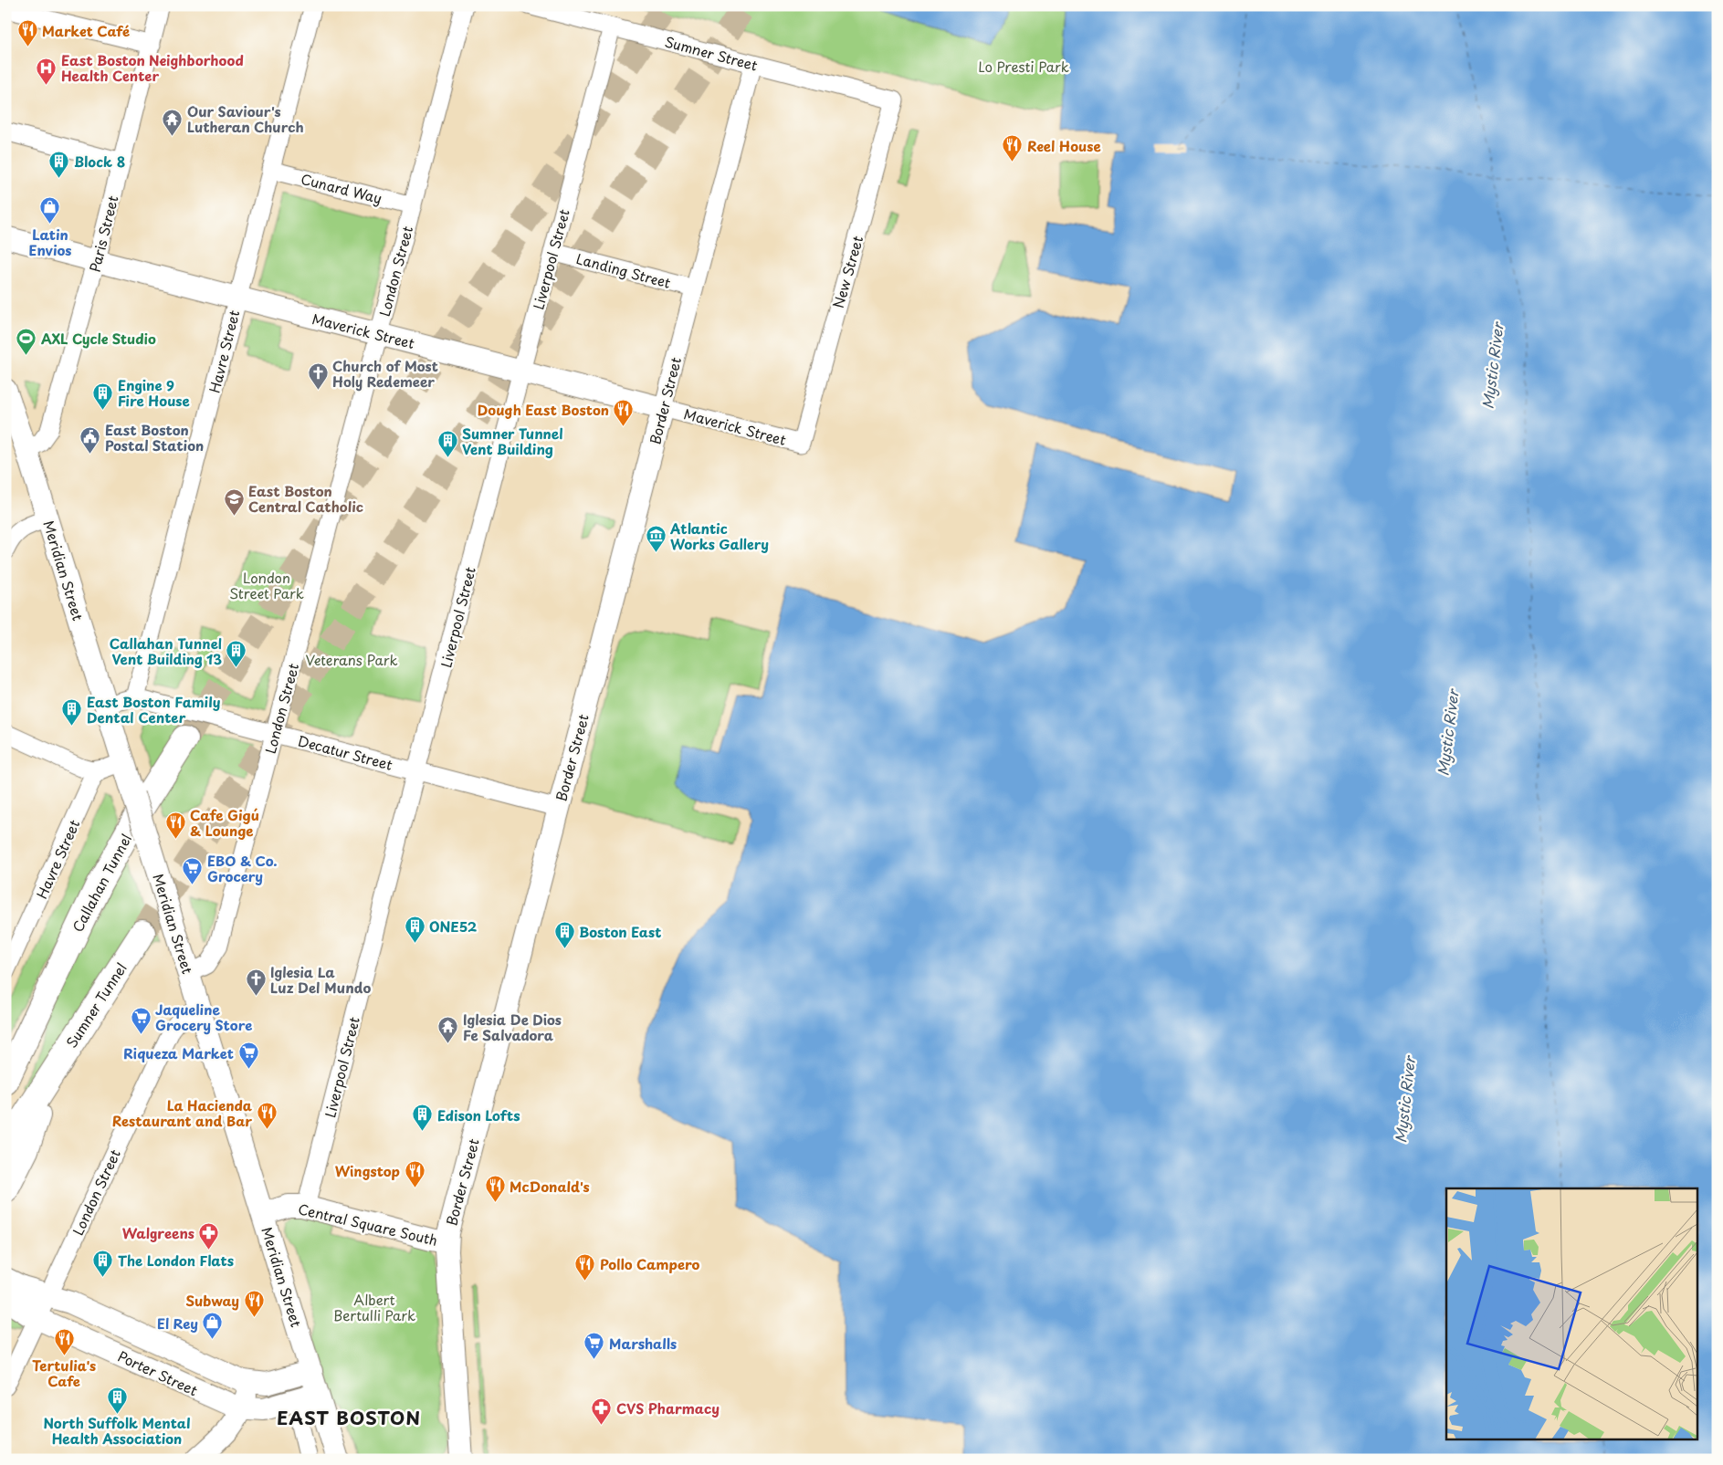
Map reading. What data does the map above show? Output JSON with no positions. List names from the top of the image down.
{
  "streets": {
    "highway": ["Callahan Tunnel", "Sumner Tunnel"],
    "main road": [
      "Maverick Street",
      "Border Street",
      "Meridian Street",
      "Central Square South",
      "Porter Street"
    ],
    "street": [
      "Sumner Street",
      "Cunard Way",
      "Paris Street",
      "Liverpool Street",
      "Landing Street",
      "London Street",
      "New Street",
      "Havre Street",
      "Decatur Street"
    ]
  },
  "crossings": [
    ["Sumner Street", "Liverpool Street"],
    ["Sumner Street", "New Street"],
    ["Sumner Street", "Border Street"],
    ["Cunard Way", "London Street"],
    ["Cunard Way", "Havre Street"],
    ["Paris Street", "Maverick Street"],
    ["Paris Street", "Meridian Street"],
    ["Liverpool Street", "Landing Street"],
    ["Liverpool Street", "Maverick Street"],
    ["Liverpool Street", "Decatur Street"],
    ["Liverpool Street", "Central Square South"],
    ["Landing Street", "Border Street"],
    ["London Street", "Maverick Street"],
    ["London Street", "Meridian Street"],
    ["London Street", "Decatur Street"],
    ["London Street", "Porter Street"],
    ["New Street", "Maverick Street"],
    ["Maverick Street", "Havre Street"],
    ["Maverick Street", "Border Street"],
    ["Havre Street", "Decatur Street"],
    ["Border Street", "Decatur Street"],
    ["Border Street", "Central Square South"],
    ["Meridian Street", "Decatur Street"],
    ["Meridian Street", "Central Square South"],
    ["Meridian Street", "Porter Street"]
  ],
  "districts": ["EAST BOSTON"],
  "water": ["Mystic River"],
  "parks": [
    "Lo Presti Park",
    "London Street Park",
    "Veterans Park",
    "Albert Bertulli Park"
  ],
  "places": {
    "restaurant": [
      "Market Café",
      "Reel House",
      "Dough East Boston",
      "Cafe Gigú & Lounge",
      "La Hacienda Restaurant and Bar",
      "Wingstop",
      "McDonald's",
      "Pollo Campero",
      "Subway",
      "Tertulia's Cafe"
    ],
    "hospital": ["East Boston Neighborhood Health Center"],
    "temple": ["Our Saviour's Lutheran Church", "Iglesia De Dios Fe Salvadora"],
    "building": [
      "Block 8",
      "Engine 9 Fire House",
      "Sumner Tunnel Vent Building",
      "Callahan Tunnel Vent Building 13",
      "East Boston Family Dental Center",
      "ONE52",
      "Boston East",
      "Edison Lofts",
      "The London Flats",
      "North Suffolk Mental Health Association"
    ],
    "shop": ["Latin Envios", "El Rey"],
    "sports": ["AXL Cycle Studio"],
    "church": ["Church of Most Holy Redemeer", "Iglesia La Luz Del Mundo"],
    "public building": ["East Boston Postal Station"],
    "school or university": ["East Boston Central Catholic"],
    "museum": ["Atlantic Works Gallery"],
    "supermarket": [
      "EBO & Co. Grocery",
      "Jaqueline Grocery Store",
      "Riqueza Market",
      "Marshalls"
    ],
    "pharmacy": ["Walgreens", "CVS Pharmacy"]
  }
}
